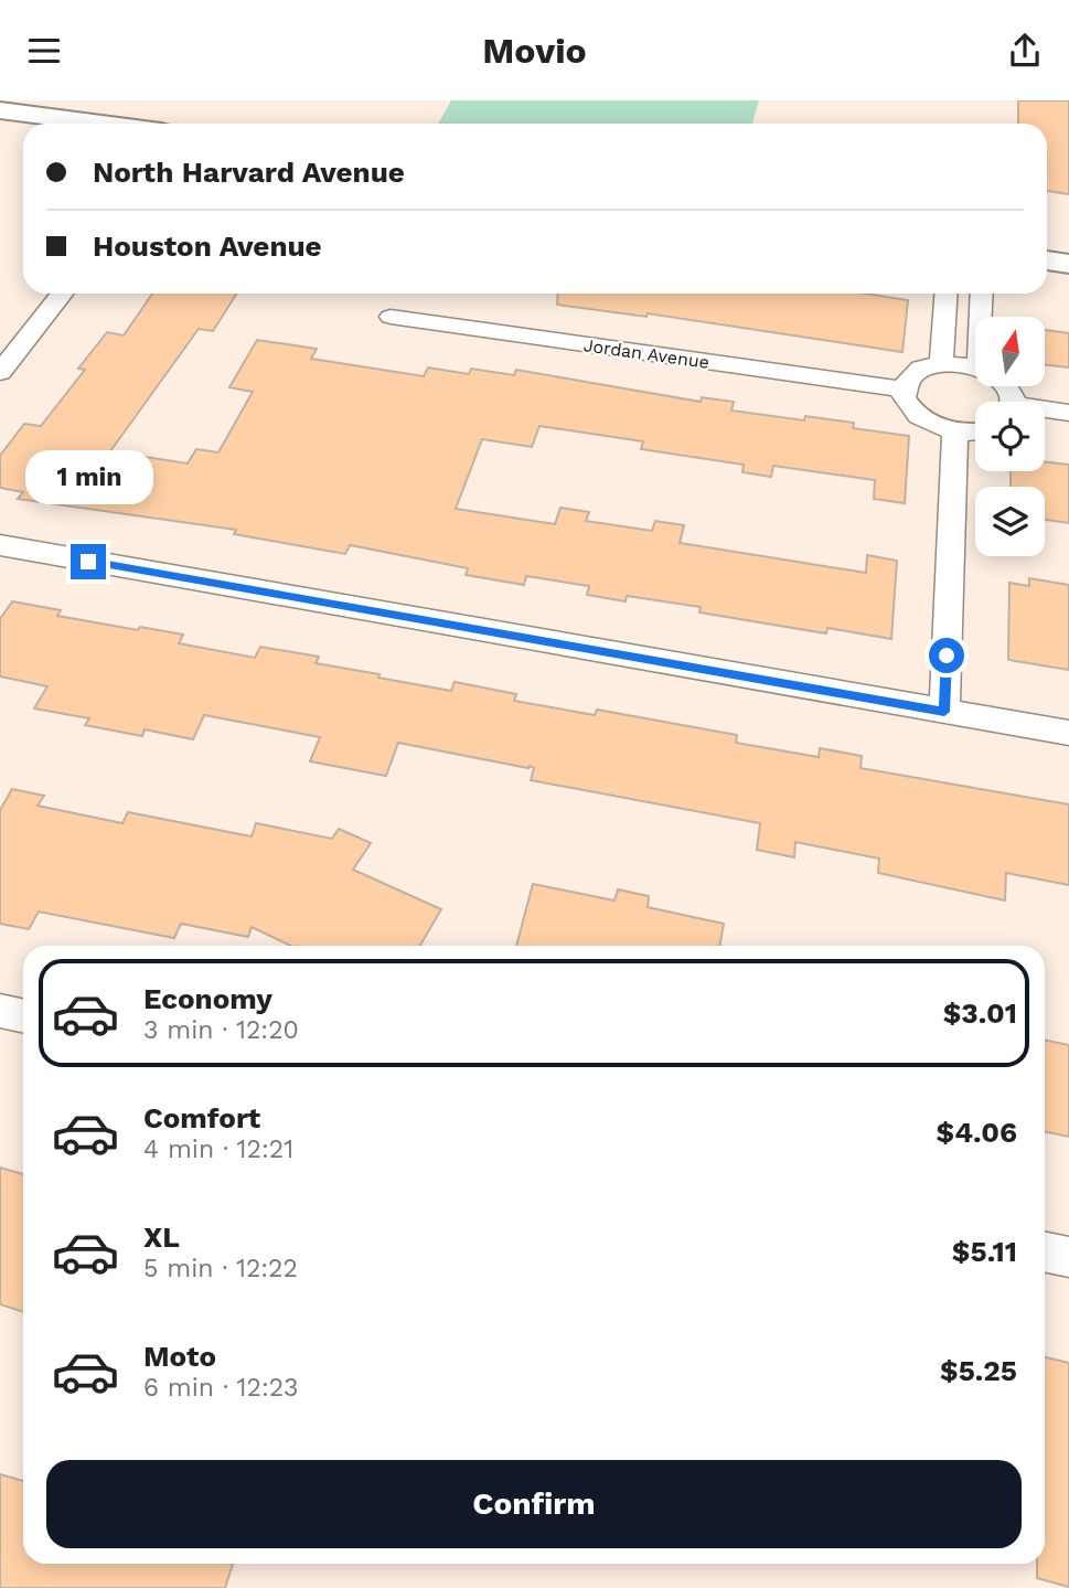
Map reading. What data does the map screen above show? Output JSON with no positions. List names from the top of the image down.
{
  "streets": {
    "street": ["Jordan Avenue"]
  },
  "north": "top",
  "page": {
    "header": "Movio",
    "banner": ["North Harvard Avenue", "Houston Avenue"],
    "bubble": "1 min",
    "list": [
      {
        "name": "Economy",
        "note": "3 min · 12:20",
        "value": "$3.01"
      },
      {
        "name": "Comfort",
        "note": "4 min · 12:21",
        "value": "$4.06"
      },
      {
        "name": "XL",
        "note": "5 min · 12:22",
        "value": "$5.11"
      },
      {
        "name": "Moto",
        "note": "6 min · 12:23",
        "value": "$5.25"
      }
    ],
    "buttons": "Confirm"
  }
}
